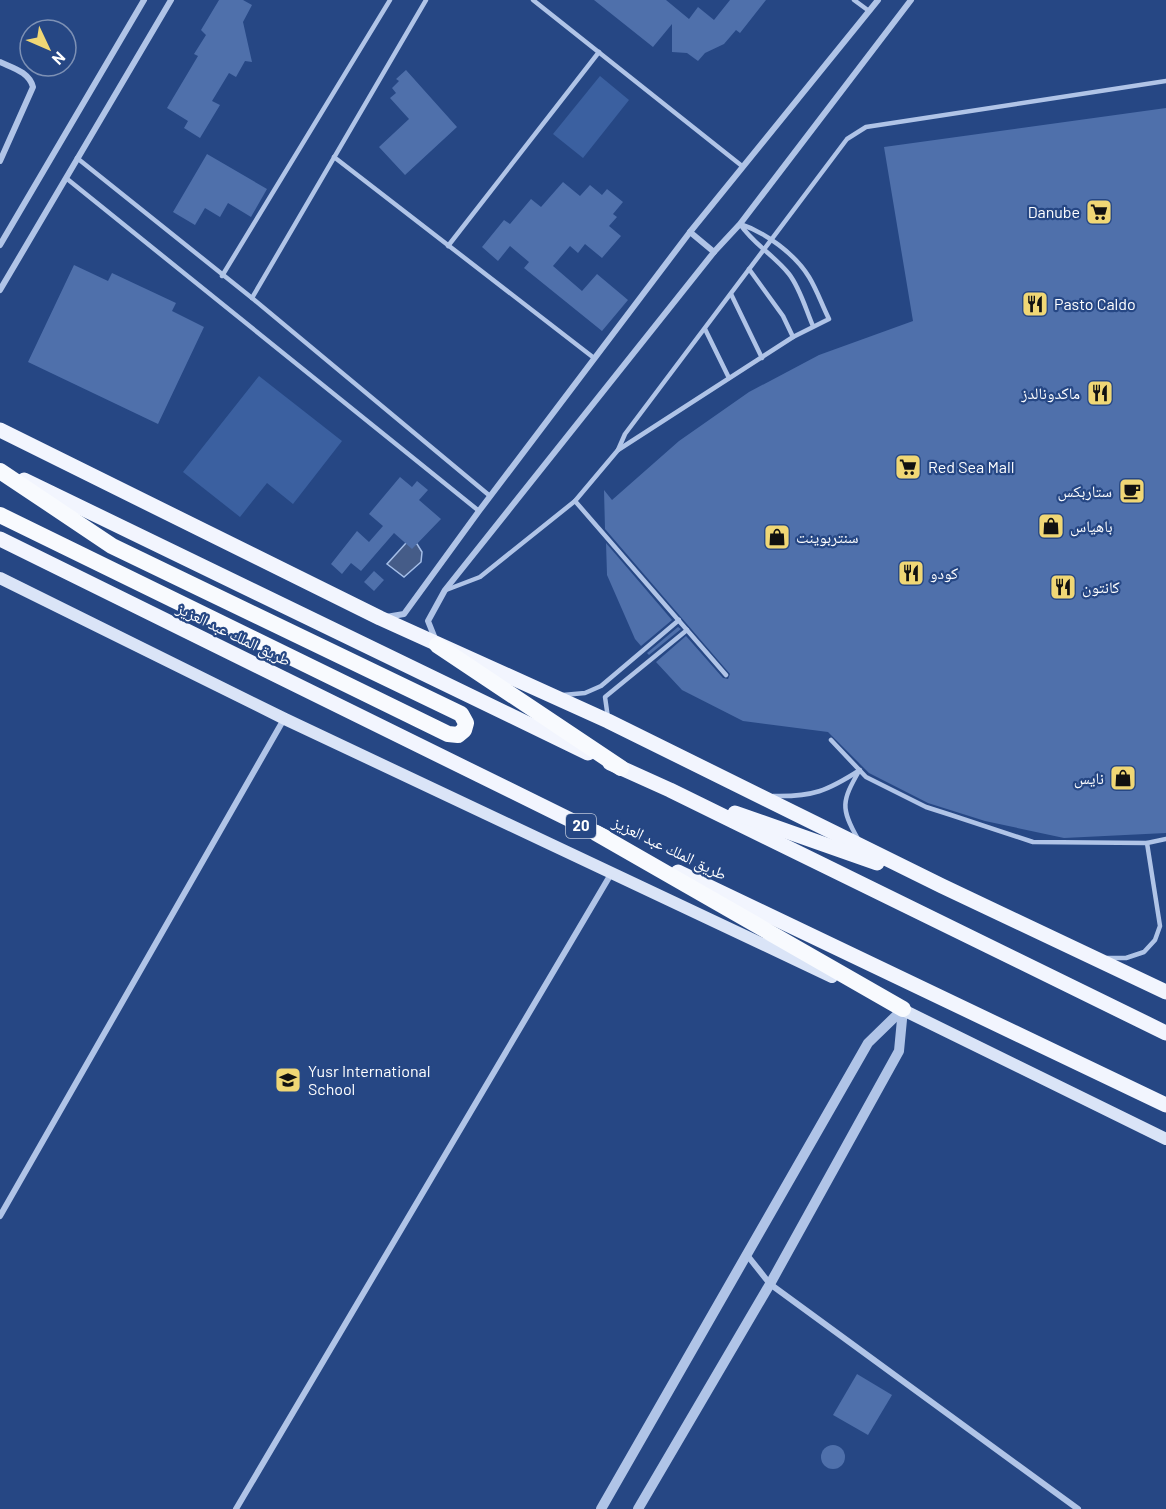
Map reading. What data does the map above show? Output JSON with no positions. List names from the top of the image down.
{
  "streets": {
    "main road": ["طريق الملك عبد العزيز", "20"]
  },
  "places": {
    "supermarket": ["Danube", "Red Sea Mall"],
    "restaurant": [
      "Pasto Caldo",
      "ماكدونالدز",
      "كودو",
      "كانتون"
    ],
    "cafe": ["ستاربكس"],
    "shop": ["باهياس", "سنتربوينت", "نايس"],
    "school or university": ["Yusr International School"]
  },
  "north": "bottom right"
}
